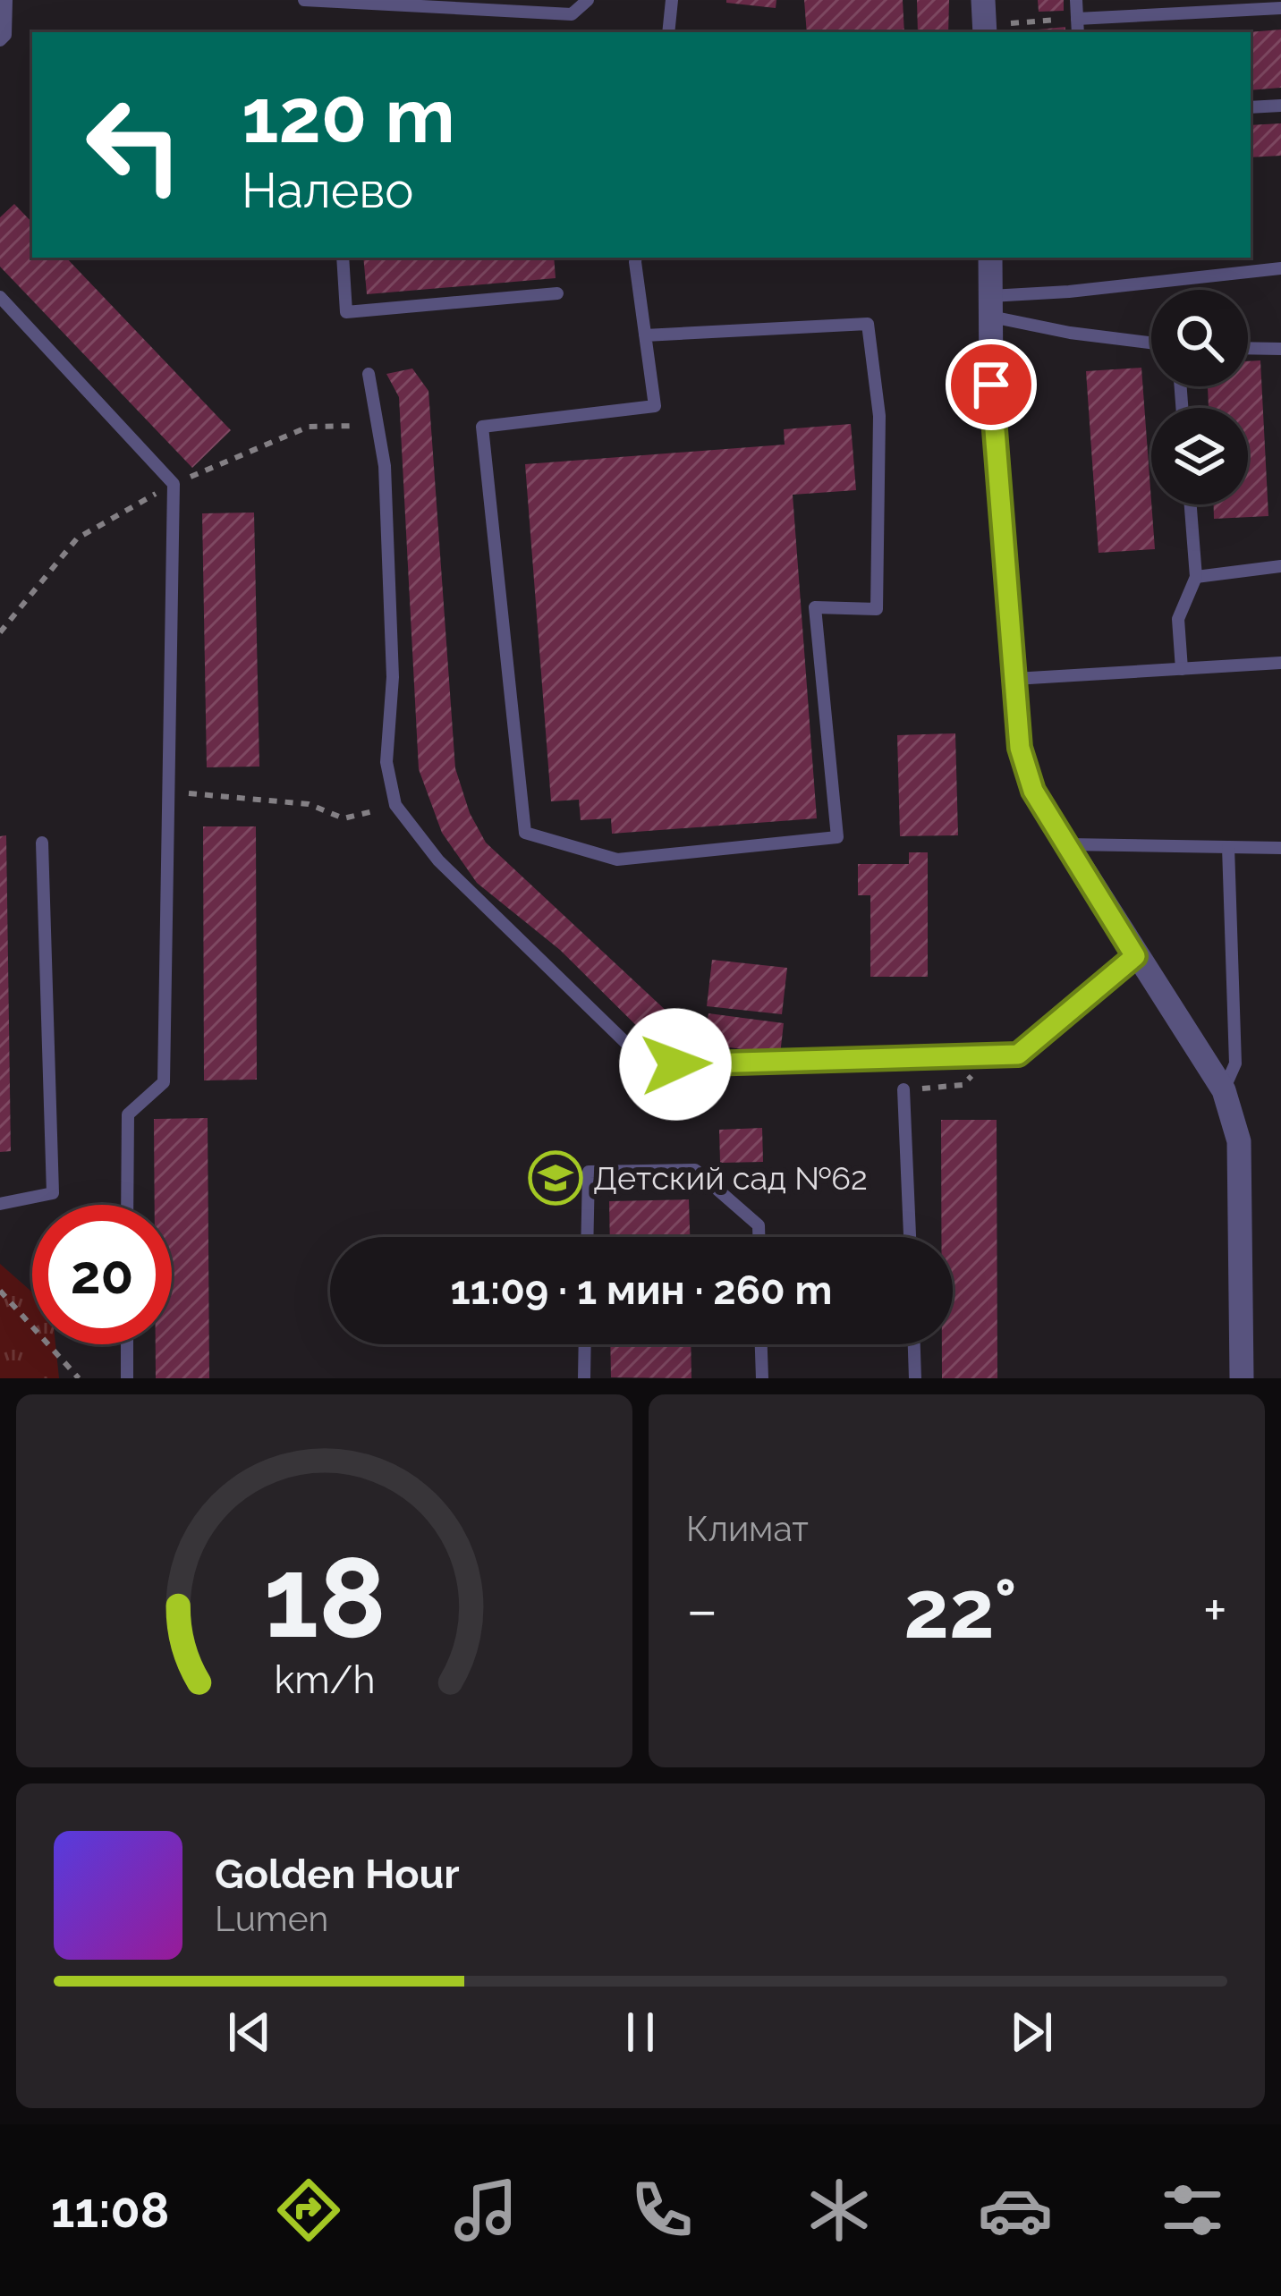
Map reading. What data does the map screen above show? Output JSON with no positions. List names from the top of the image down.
{
  "places": {
    "school or university": ["Детский сад №62"]
  },
  "page": {
    "turn": ["120 m", "Налево"],
    "limit": "20",
    "trip": "11:09 · 1 мин · 260 m",
    "tile": "Климат",
    "heat": ["−", "22°", "+"],
    "song": ["Golden Hour", "Lumen"],
    "tabs": "11:08",
    "gauge": ["18", "km/h"]
  }
}
